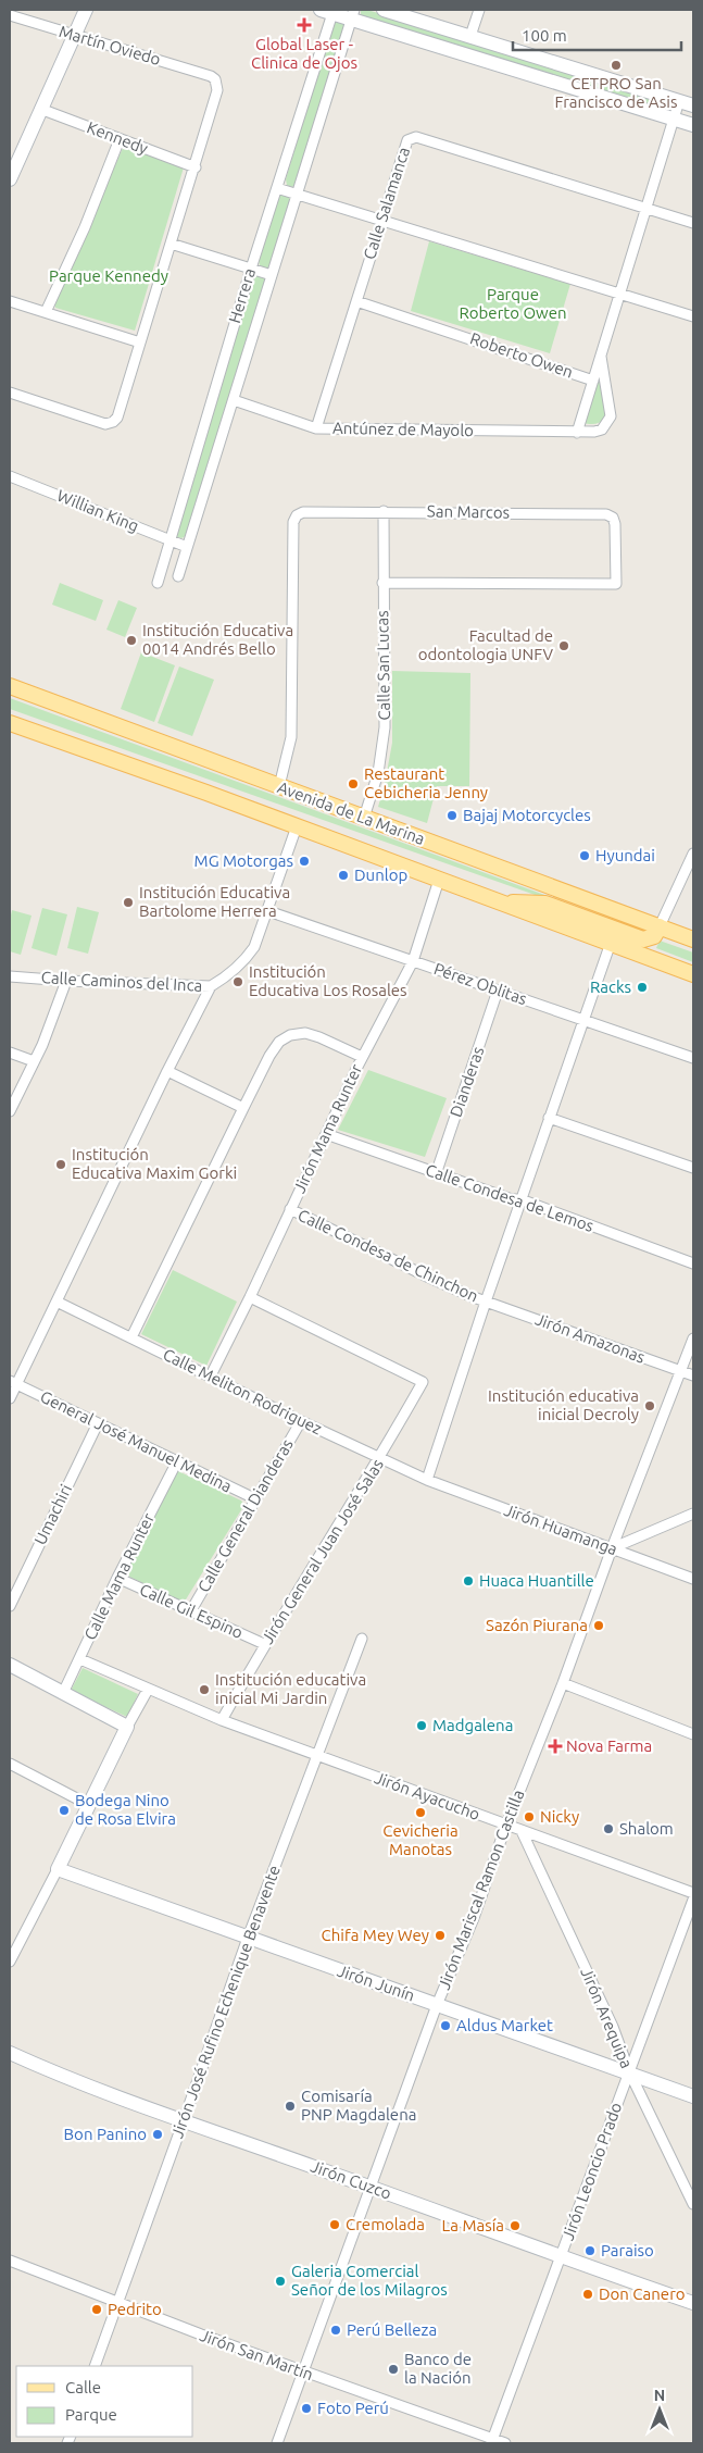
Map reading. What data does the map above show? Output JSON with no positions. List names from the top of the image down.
{
  "streets": {
    "main road": ["Avenida de La Marina"],
    "street": [
      "Martín Oviedo",
      "Kennedy",
      "Calle Salamanca",
      "Herrera",
      "Roberto Owen",
      "Antúnez de Mayolo",
      "Willian King",
      "San Marcos",
      "Calle San Lucas",
      "Calle Caminos del Inca",
      "Pérez Oblitas",
      "Dianderas",
      "Jirón Mama Runter",
      "Calle Condesa de Lemos",
      "Calle Condesa de Chinchon",
      "Jirón Amazonas",
      "Calle Meliton Rodriguez",
      "General José Manuel Medina",
      "Umachiri",
      "Calle General Dianderas",
      "Jirón Huamanga",
      "Jirón General Juan José Salas",
      "Calle Mama Runter",
      "Calle Gil Espino",
      "Jirón Ayacucho",
      "Jirón Mariscal Ramon Castilla",
      "Jirón Junín",
      "Jirón José Rufino Echenique Benavente",
      "Jirón Arequipa",
      "Jirón Leoncio Prado",
      "Jirón Cuzco",
      "Jirón San Martín"
    ]
  },
  "crossings": [
    ["Martín Oviedo", "Kennedy"],
    ["Calle Salamanca", "Roberto Owen"],
    ["Calle Salamanca", "Antúnez de Mayolo"],
    ["Herrera", "Antúnez de Mayolo"],
    ["Herrera", "Willian King"],
    ["Roberto Owen", "Antúnez de Mayolo"],
    ["San Marcos", "Calle San Lucas"],
    ["San Marcos", "Avenida de La Marina"],
    ["Calle San Lucas", "Avenida de La Marina"],
    ["Avenida de La Marina", "Calle Caminos del Inca"],
    ["Avenida de La Marina", "Jirón Mama Runter"],
    ["Calle Caminos del Inca", "Pérez Oblitas"],
    ["Pérez Oblitas", "Dianderas"],
    ["Pérez Oblitas", "Jirón Mama Runter"],
    ["Dianderas", "Calle Condesa de Lemos"],
    ["Jirón Mama Runter", "Calle Condesa de Lemos"],
    ["Jirón Mama Runter", "Calle Condesa de Chinchon"],
    ["Jirón Mama Runter", "Calle Meliton Rodriguez"],
    ["Jirón Mama Runter", "Jirón General Juan José Salas"],
    ["Calle Condesa de Chinchon", "Jirón Amazonas"],
    ["Jirón Amazonas", "Jirón Mariscal Ramon Castilla"],
    ["Calle Meliton Rodriguez", "Calle General Dianderas"],
    ["Calle Meliton Rodriguez", "Jirón Huamanga"],
    ["Calle Meliton Rodriguez", "Jirón General Juan José Salas"],
    ["General José Manuel Medina", "Umachiri"],
    ["General José Manuel Medina", "Calle General Dianderas"],
    ["General José Manuel Medina", "Calle Mama Runter"],
    ["Calle General Dianderas", "Calle Gil Espino"],
    ["Jirón Huamanga", "Jirón Mariscal Ramon Castilla"],
    ["Jirón General Juan José Salas", "Calle Gil Espino"],
    ["Jirón General Juan José Salas", "Jirón Ayacucho"],
    ["Calle Mama Runter", "Calle Gil Espino"],
    ["Calle Mama Runter", "Jirón Ayacucho"],
    ["Jirón Ayacucho", "Jirón Mariscal Ramon Castilla"],
    ["Jirón Ayacucho", "Jirón José Rufino Echenique Benavente"],
    ["Jirón Ayacucho", "Jirón Arequipa"],
    ["Jirón Mariscal Ramon Castilla", "Jirón Junín"],
    ["Jirón Mariscal Ramon Castilla", "Jirón Cuzco"],
    ["Jirón Mariscal Ramon Castilla", "Jirón San Martín"],
    ["Jirón Junín", "Jirón José Rufino Echenique Benavente"],
    ["Jirón Junín", "Jirón Arequipa"],
    ["Jirón Junín", "Jirón Leoncio Prado"],
    ["Jirón José Rufino Echenique Benavente", "Jirón Cuzco"],
    ["Jirón José Rufino Echenique Benavente", "Jirón San Martín"],
    ["Jirón Arequipa", "Jirón Leoncio Prado"],
    ["Jirón Leoncio Prado", "Jirón Cuzco"],
    ["Jirón Leoncio Prado", "Jirón San Martín"]
  ],
  "parks": ["Parque Kennedy", "Parque Roberto Owen"],
  "places": {
    "health": ["Global Laser - Clinica de Ojos", "Nova Farma"],
    "other": [
      "CETPRO San Francisco de Asis",
      "Institución Educativa 0014 Andrés Bello",
      "Facultad de odontologia UNFV",
      "Restaurant Cebicheria Jenny",
      "Bajaj Motorcycles",
      "Hyundai",
      "MG Motorgas",
      "Dunlop",
      "Institución Educativa Bartolome Herrera",
      "Institución Educativa Los Rosales",
      "Racks",
      "Institución Educativa Maxim Gorki",
      "Institución educativa inicial Decroly",
      "Huaca Huantille",
      "Sazón Piurana",
      "Institución educativa inicial Mi Jardin",
      "Madgalena",
      "Bodega Nino de Rosa Elvira",
      "Cevicheria Manotas",
      "Nicky",
      "Shalom",
      "Chifa Mey Wey",
      "Aldus Market",
      "Comisaría PNP Magdalena",
      "Bon Panino",
      "Cremolada",
      "La Masía",
      "Paraiso",
      "Galeria Comercial Señor de los Milagros",
      "Don Canero",
      "Pedrito",
      "Perú Belleza",
      "Banco de la Nación",
      "Foto Perú"
    ]
  },
  "legend": ["Calle", "Parque"],
  "scale_bar": "100 m",
  "north": "top"
}
